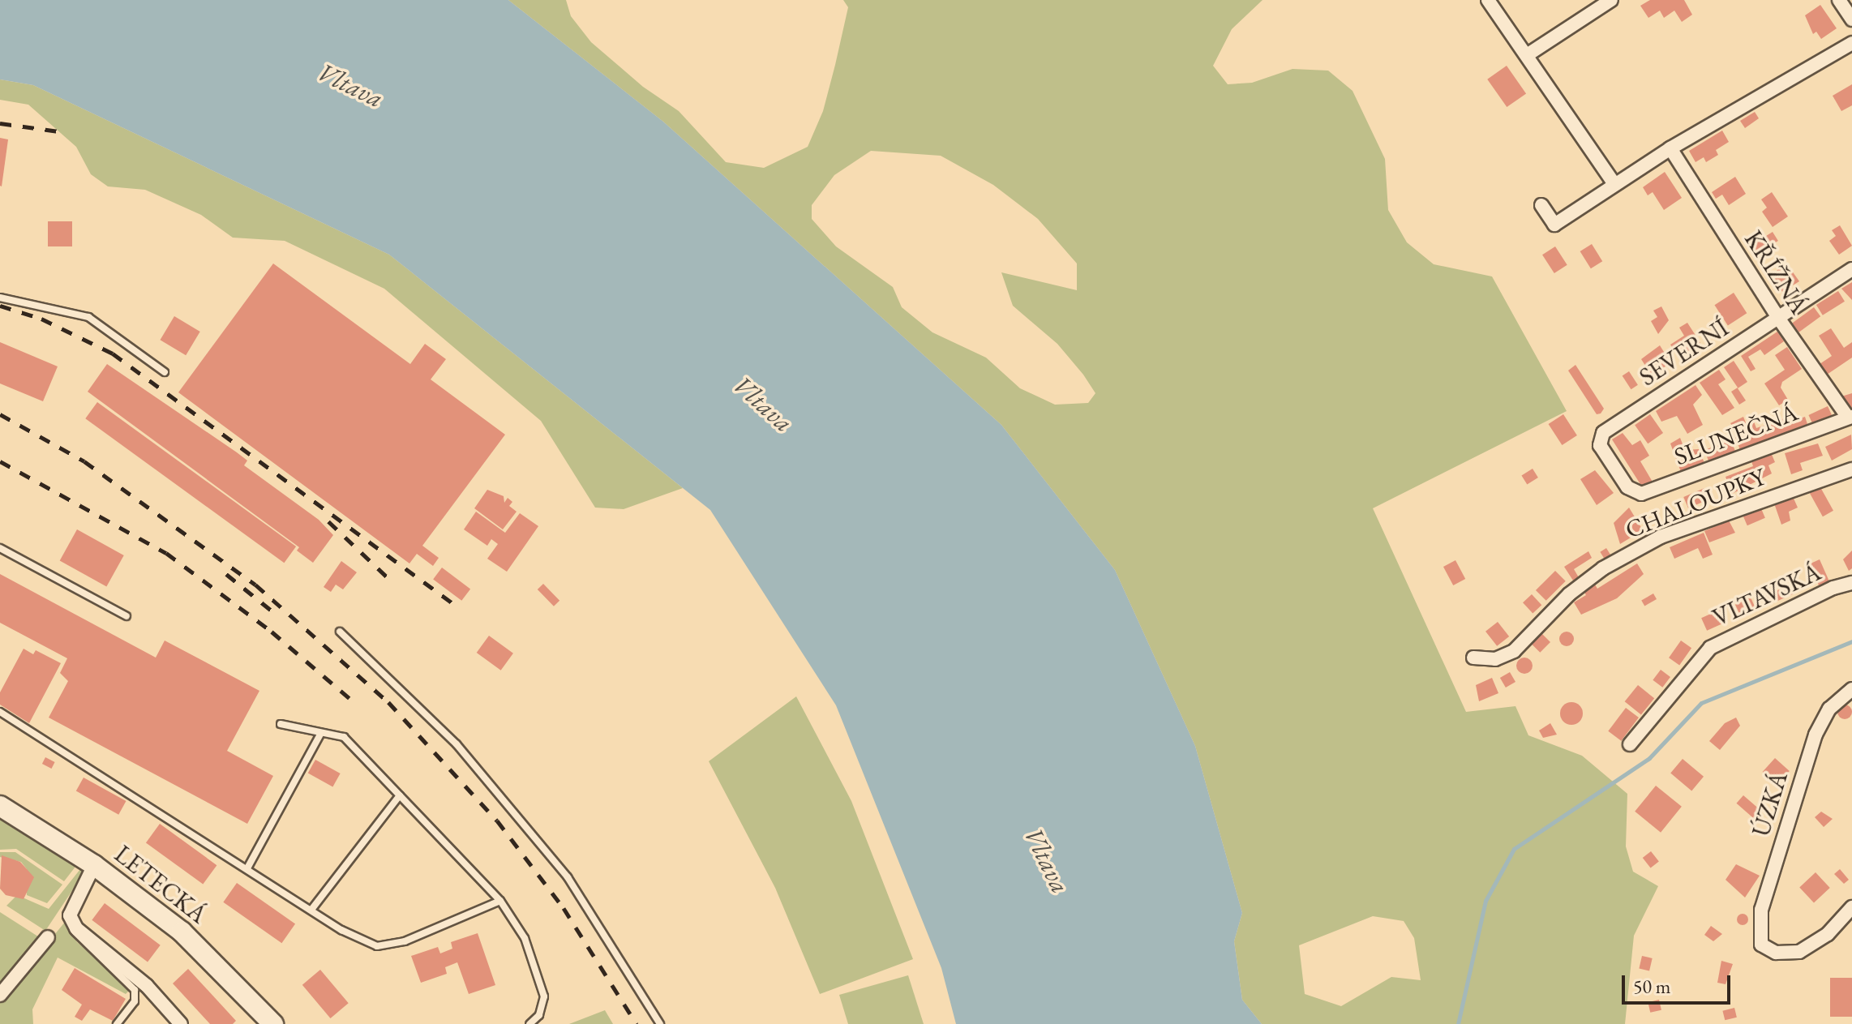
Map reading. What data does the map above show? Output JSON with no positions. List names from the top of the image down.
{
  "streets": {
    "street": [
      "KŘÍŽNÁ",
      "SEVERNÍ",
      "SLUNEČNÁ",
      "CHALOUPKY",
      "VLTAVSKÁ",
      "ÚZKÁ",
      "LETECKÁ"
    ]
  },
  "crossings": [
    ["KŘÍŽNÁ", "SEVERNÍ"],
    ["KŘÍŽNÁ", "SLUNEČNÁ"],
    ["SEVERNÍ", "SLUNEČNÁ"]
  ],
  "water": ["Vltava"],
  "scale_bar": "50 m"
}
